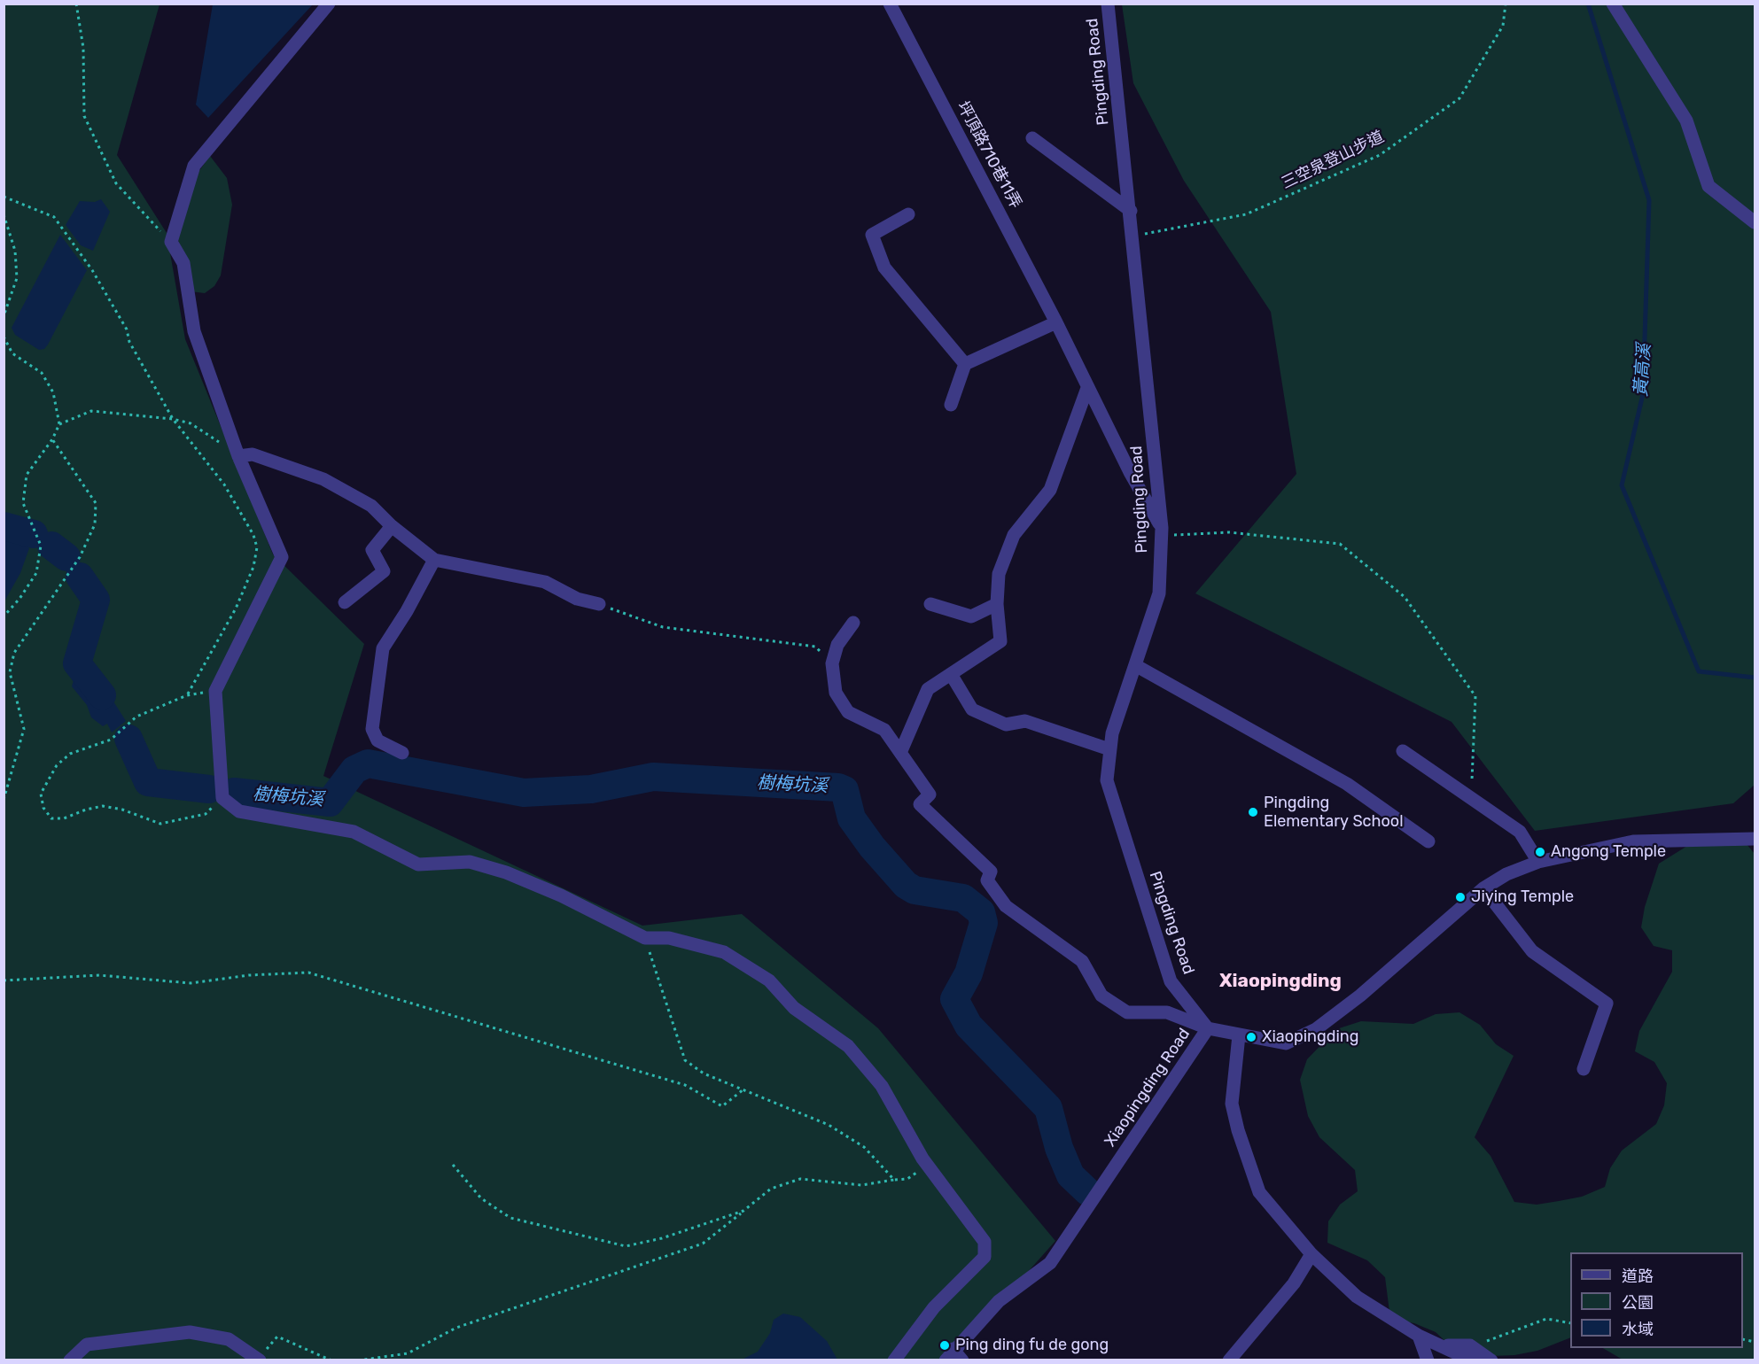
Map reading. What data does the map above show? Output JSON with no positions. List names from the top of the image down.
{
  "streets": {
    "street": ["Pingding Road", "坪頂路710巷11弄", "Xiaopingding Road"],
    "path": ["三空泉登山步道"]
  },
  "crossings": [
    ["Pingding Road", "坪頂路710巷11弄"],
    ["Pingding Road", "三空泉登山步道"],
    ["Pingding Road", "Xiaopingding Road"]
  ],
  "districts": ["Xiaopingding"],
  "water": ["黃高溪", "樹梅坑溪"],
  "places": [
    "Pingding Elementary School",
    "Angong Temple",
    "Jiying Temple",
    "Xiaopingding",
    "Ping ding fu de gong"
  ],
  "legend": ["道路", "公園", "水域"]
}
